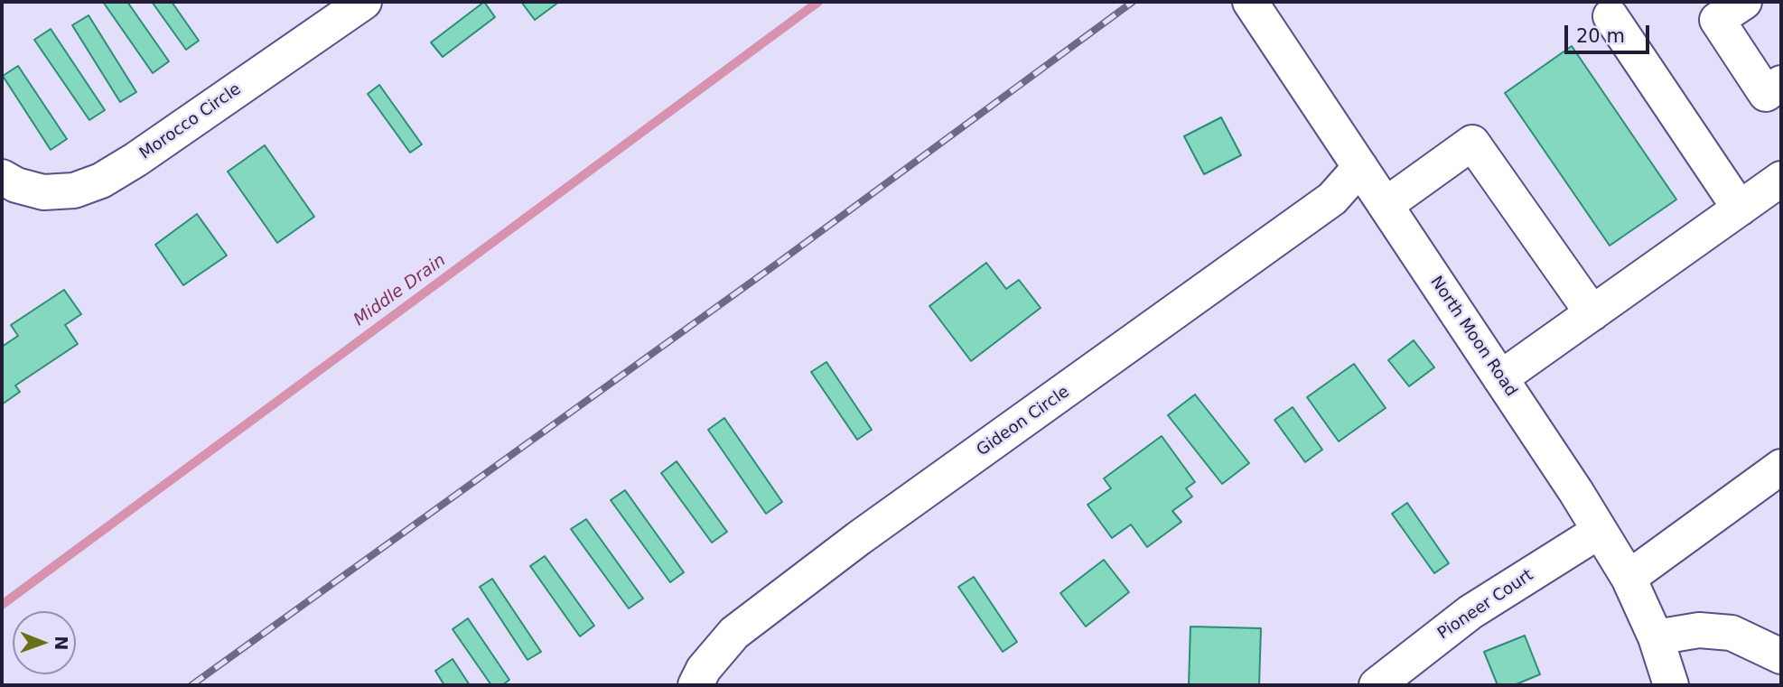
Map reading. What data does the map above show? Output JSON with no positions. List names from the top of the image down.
{
  "streets": {
    "street": [
      "Morocco Circle",
      "North Moon Road",
      "Gideon Circle",
      "Pioneer Court"
    ]
  },
  "crossings": [
    ["North Moon Road", "Gideon Circle"],
    ["North Moon Road", "Pioneer Court"]
  ],
  "water": ["Middle Drain"],
  "scale_bar": "20 m",
  "north": "right"
}
